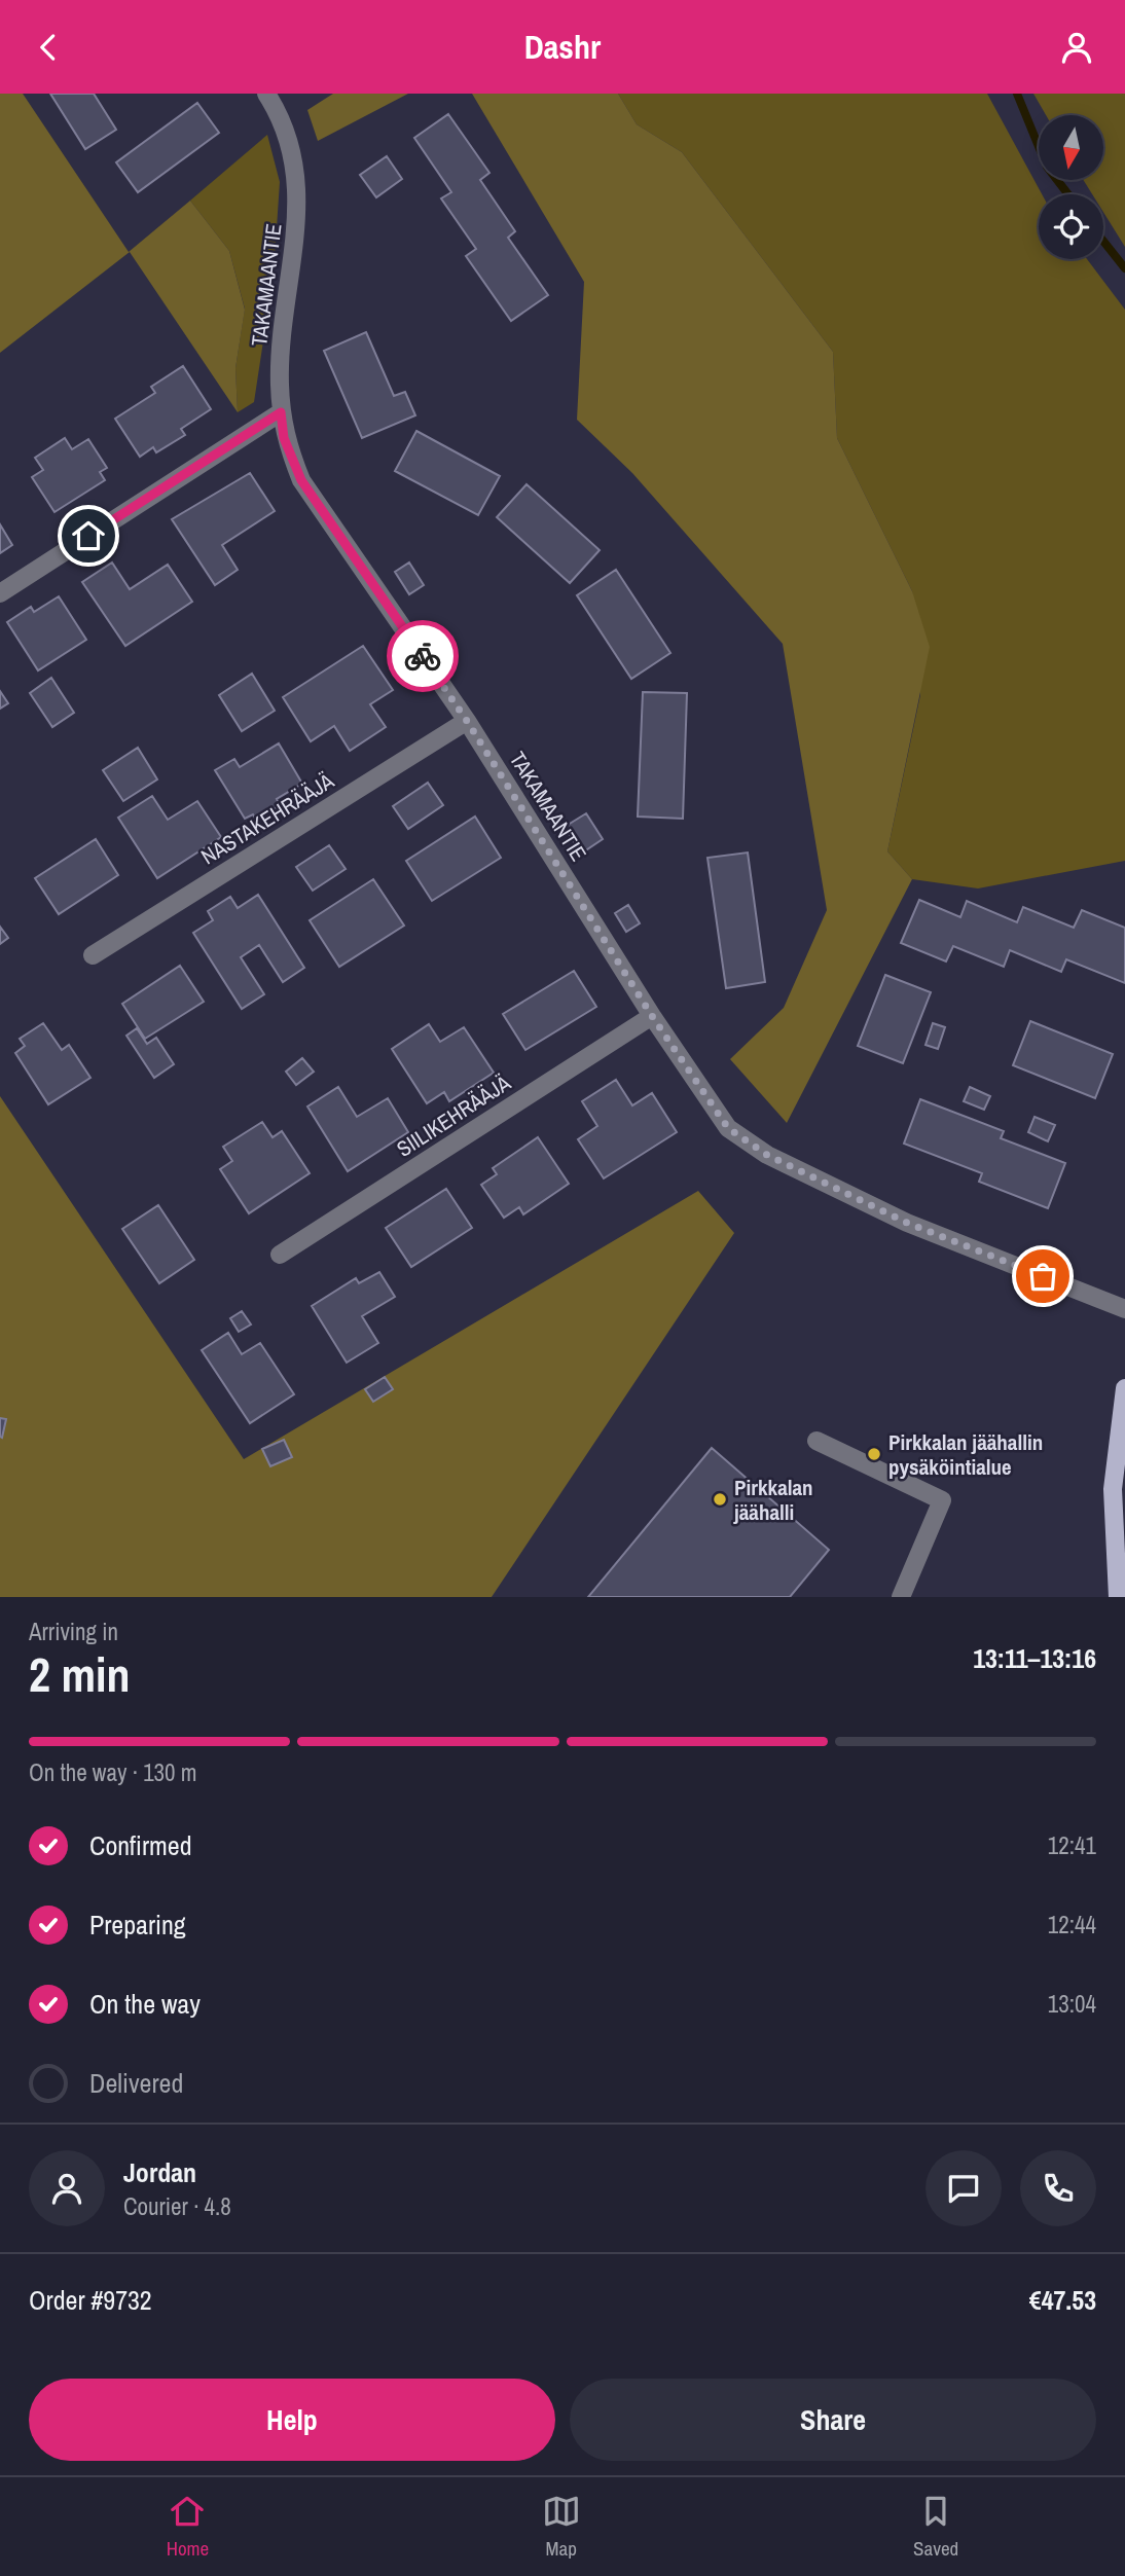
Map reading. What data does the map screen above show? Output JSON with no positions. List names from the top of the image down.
{
  "streets": {
    "street": ["TAKAMAANTIE", "NASTAKEHRÄÄJÄ", "SIILIKEHRÄÄJÄ"]
  },
  "crossings": [
    ["TAKAMAANTIE", "NASTAKEHRÄÄJÄ"],
    ["TAKAMAANTIE", "SIILIKEHRÄÄJÄ"]
  ],
  "places": ["Pirkkalan jäähallin pysäköintialue", "Pirkkalan jäähalli"],
  "north": "bottom",
  "page": {
    "header": "Dashr",
    "heading": ["2 min", "Arriving in", "13:11–13:16"],
    "panel": [
      "Jordan",
      "Courier · 4.8",
      "Order #9732",
      "€47.53"
    ],
    "bar": "On the way · 130 m",
    "list": [
      ["Confirmed", "12:41"],
      ["Preparing", "12:44"],
      ["On the way", "13:04"],
      "Delivered"
    ],
    "buttons": ["Help", "Share"],
    "tabs": ["Home", "Map", "Saved"]
  }
}
